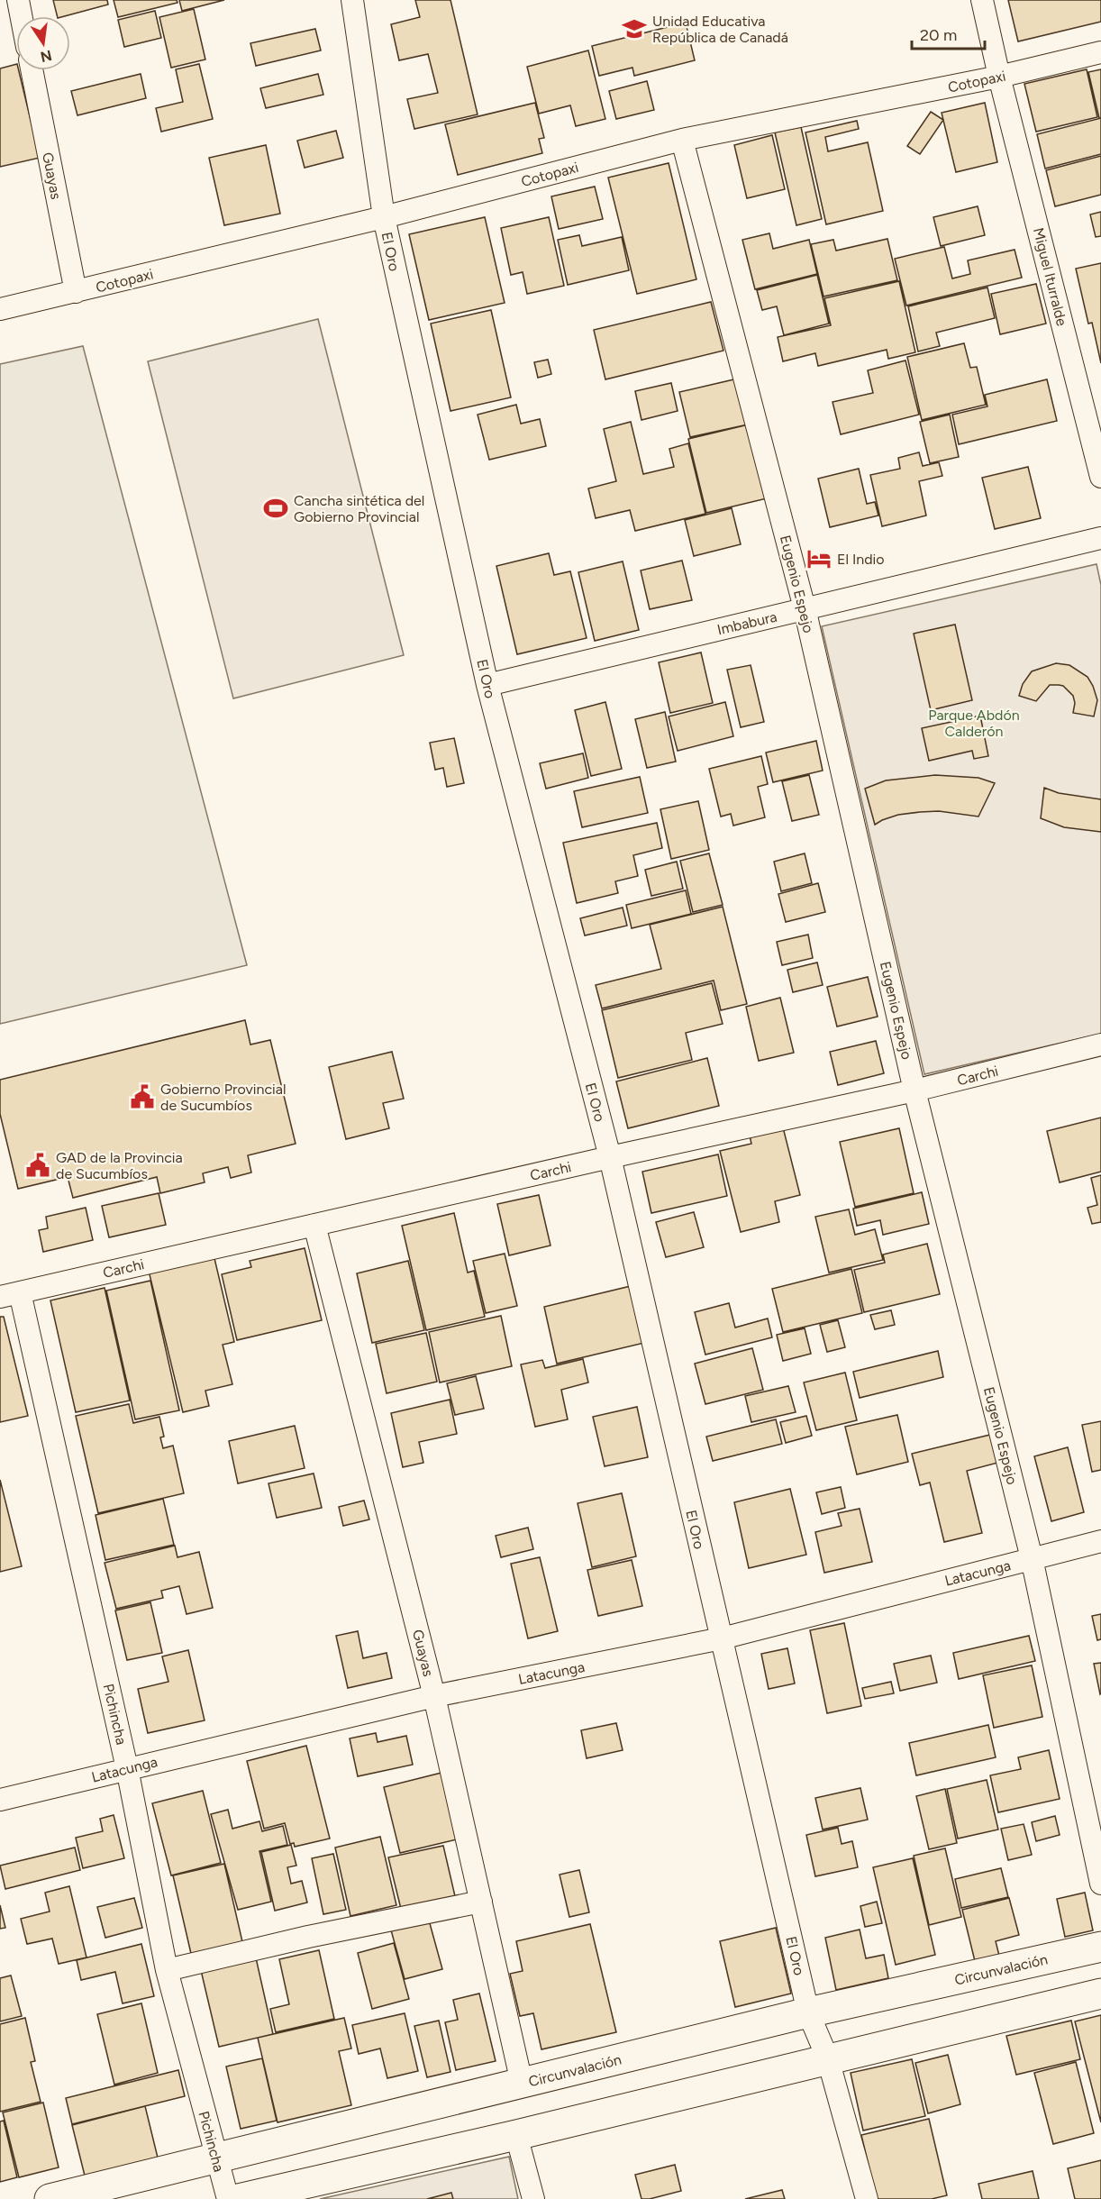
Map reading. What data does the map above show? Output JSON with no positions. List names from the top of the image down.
{
  "streets": {
    "main road": ["Circunvalación"],
    "street": [
      "Cotopaxi",
      "Guayas",
      "El Oro",
      "Miguel Iturralde",
      "Eugenio Espejo",
      "Imbabura",
      "Carchi",
      "Latacunga",
      "Pichincha"
    ]
  },
  "crossings": [
    ["Cotopaxi", "Guayas"],
    ["Cotopaxi", "El Oro"],
    ["Cotopaxi", "Miguel Iturralde"],
    ["Cotopaxi", "Eugenio Espejo"],
    ["Guayas", "Carchi"],
    ["Guayas", "Latacunga"],
    ["Guayas", "Circunvalación"],
    ["El Oro", "Imbabura"],
    ["El Oro", "Carchi"],
    ["El Oro", "Latacunga"],
    ["El Oro", "Circunvalación"],
    ["Eugenio Espejo", "Imbabura"],
    ["Eugenio Espejo", "Carchi"],
    ["Eugenio Espejo", "Latacunga"],
    ["Carchi", "Pichincha"],
    ["Latacunga", "Pichincha"],
    ["Pichincha", "Circunvalación"]
  ],
  "parks": ["Parque Abdón Calderón"],
  "places": {
    "school or university": ["Unidad Educativa República de Canadá"],
    "sports": ["Cancha sintética del Gobierno Provincial"],
    "hotel": ["El Indio"],
    "public building": ["Gobierno Provincial de Sucumbíos", "GAD de la Provincia de Sucumbíos"]
  },
  "scale_bar": "20 m",
  "north": "bottom"
}
